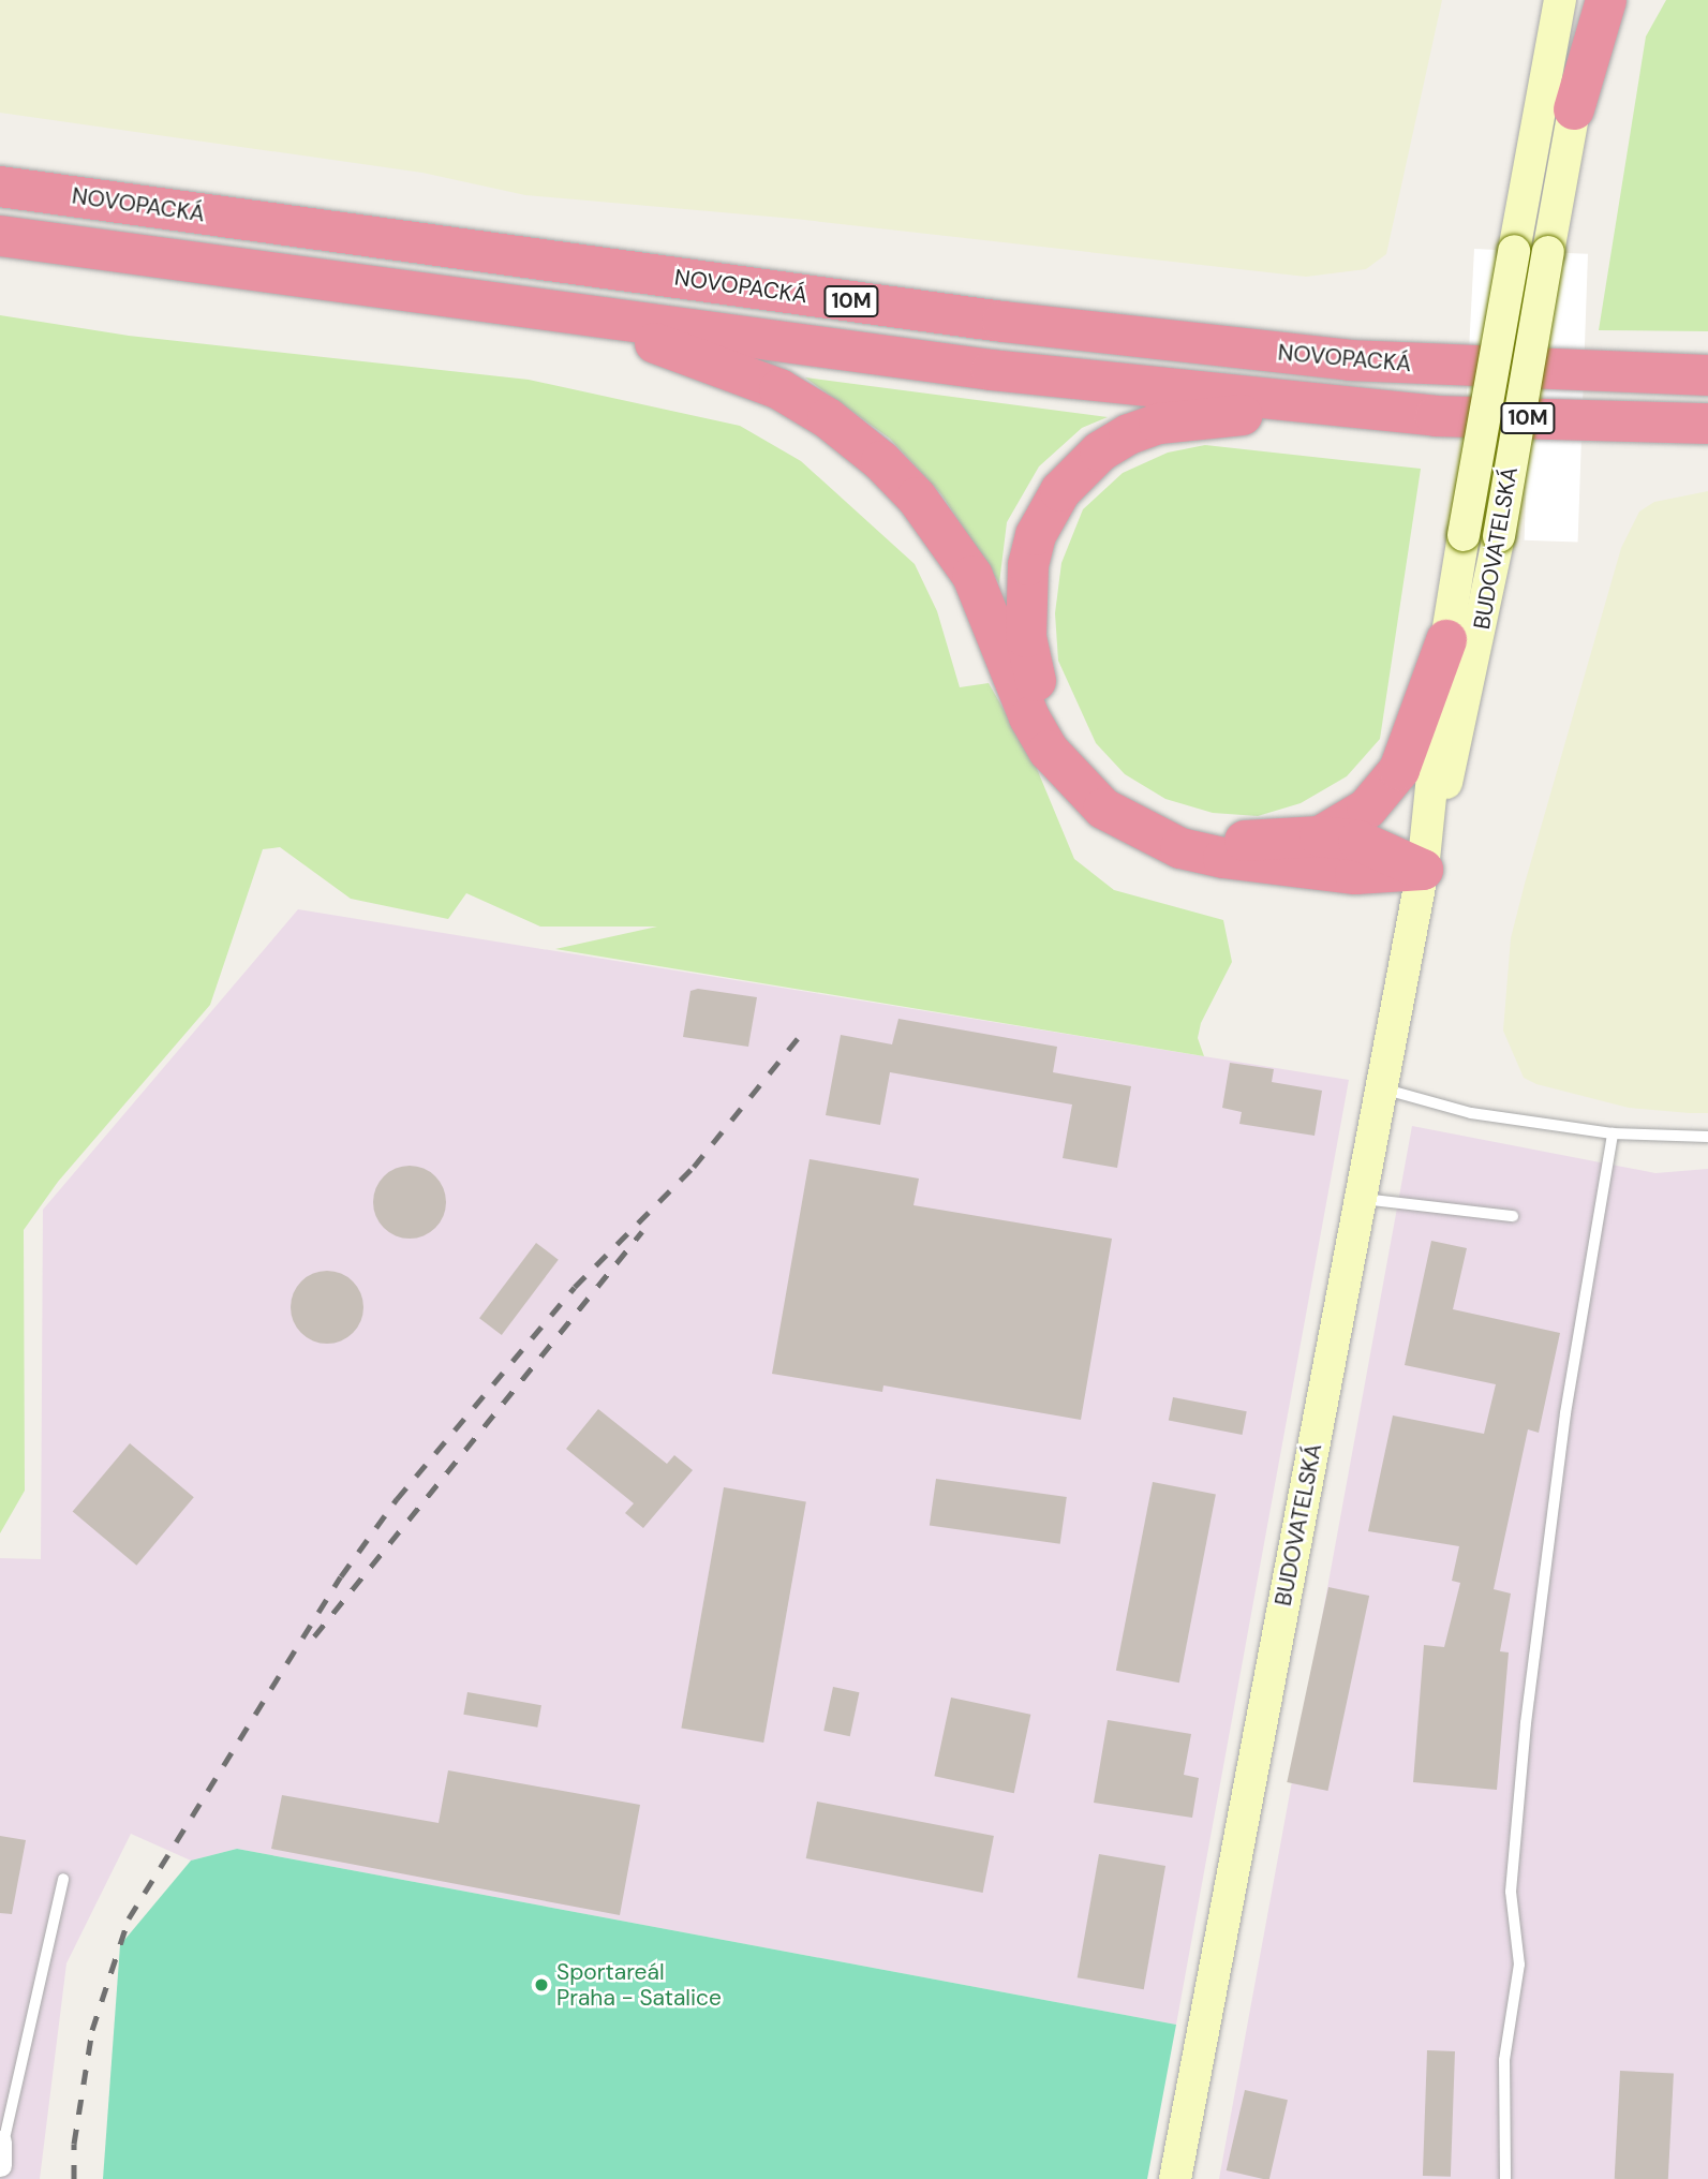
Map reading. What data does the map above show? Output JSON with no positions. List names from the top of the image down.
{
  "streets": {
    "highway": ["NOVOPACKÁ", "10M"],
    "street": ["BUDOVATELSKÁ"]
  },
  "places": ["Sportareál Praha - Satalice"]
}
